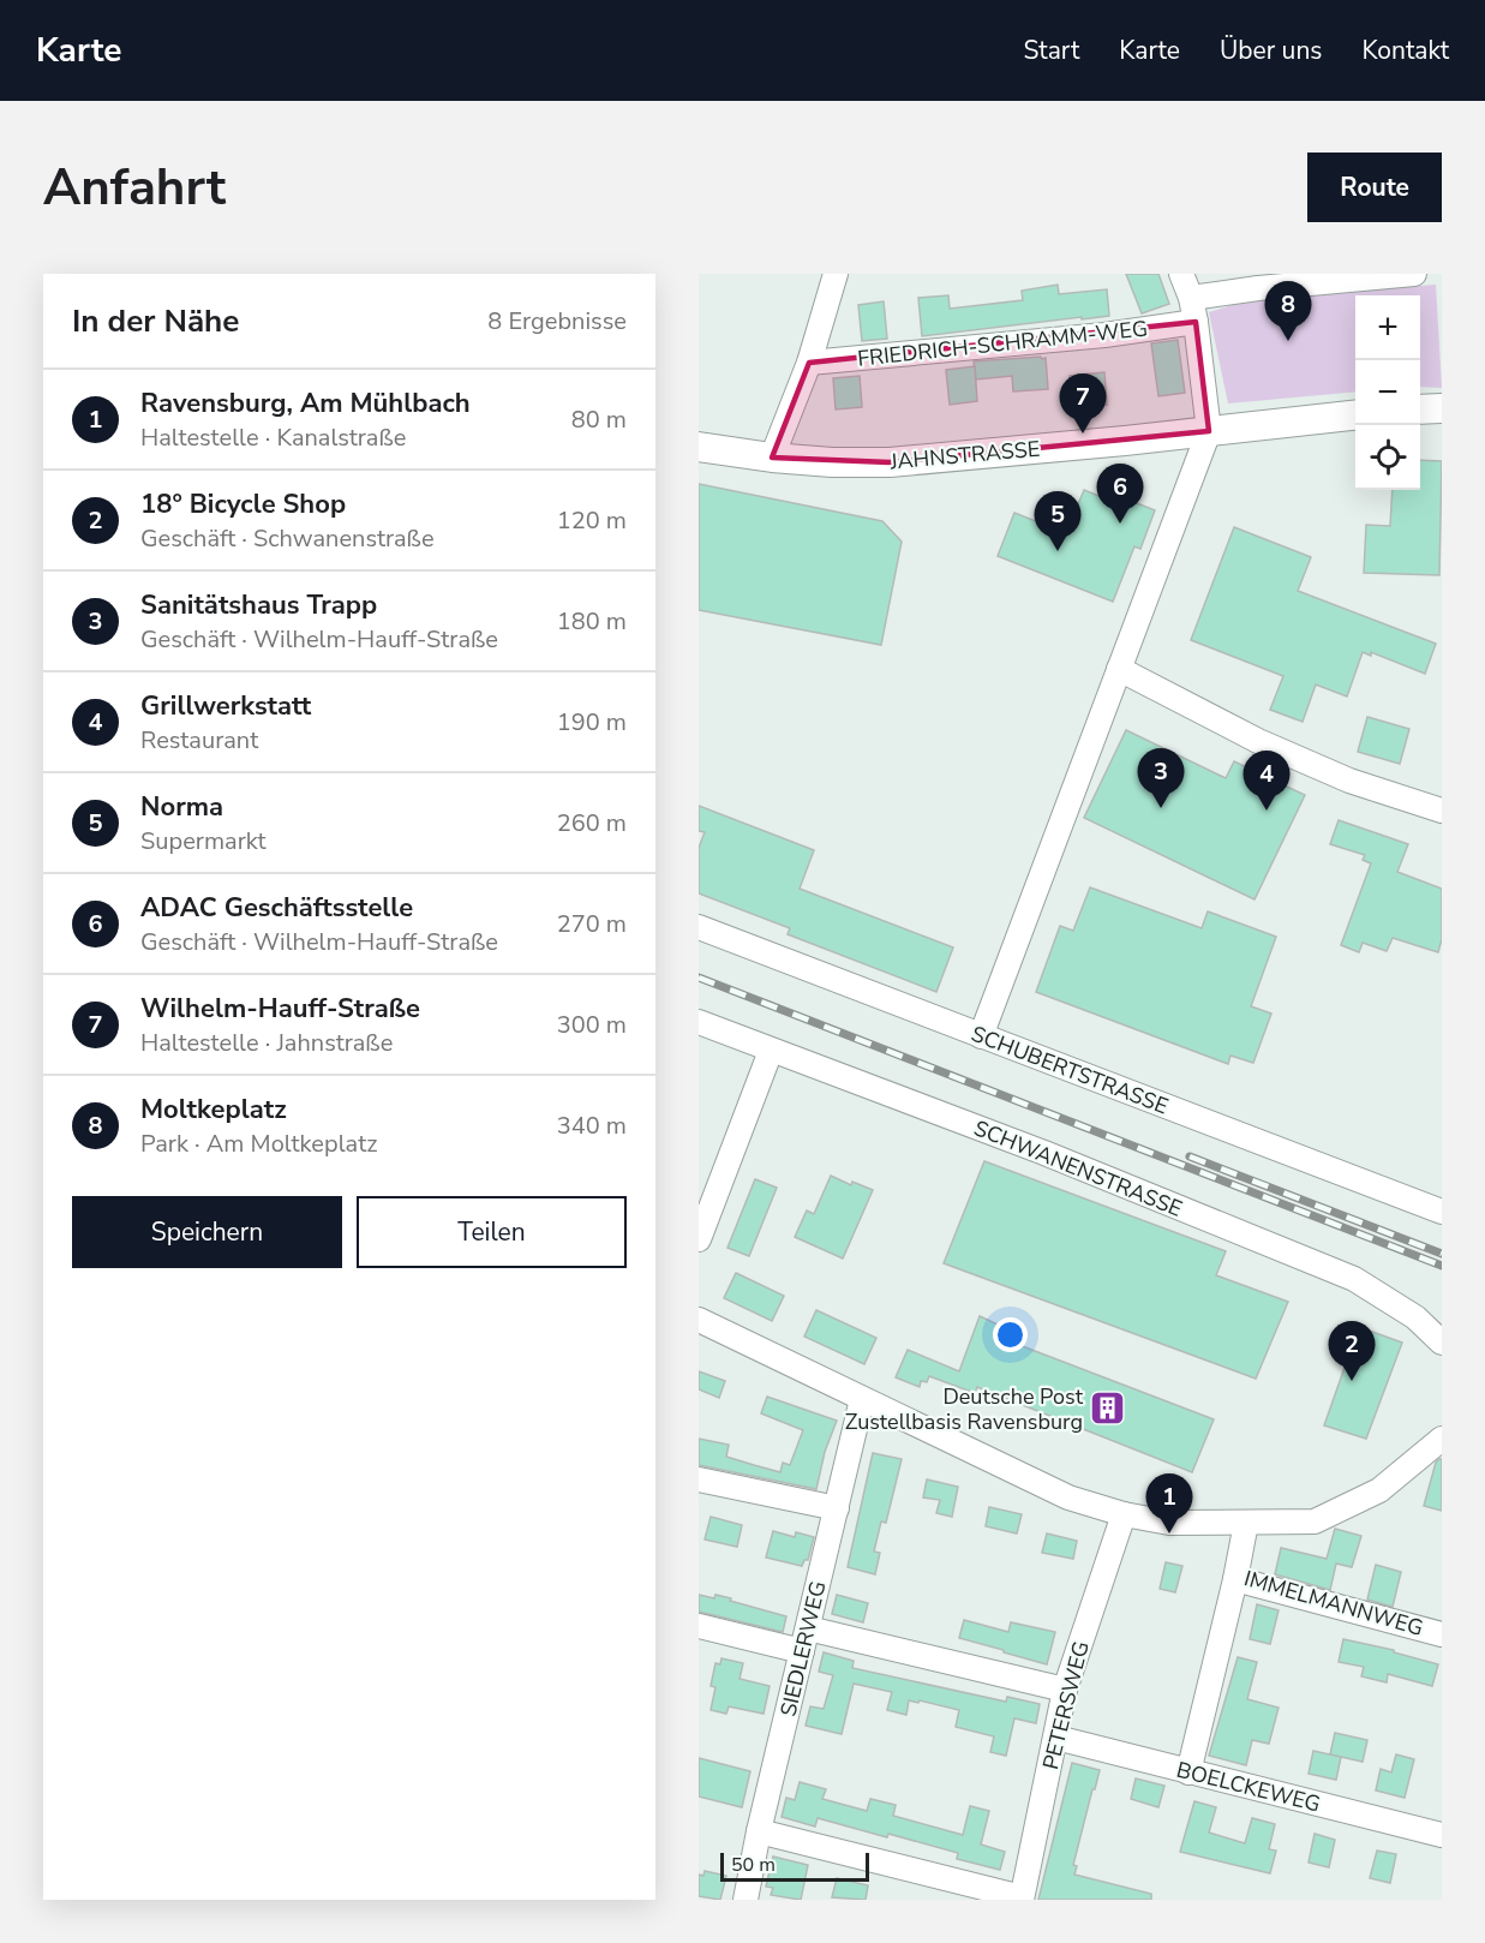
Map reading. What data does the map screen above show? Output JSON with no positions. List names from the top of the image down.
{
  "streets": {
    "main road": ["JAHNSTRASSE"],
    "street": [
      "FRIEDRICH-SCHRAMM-WEG",
      "SCHUBERTSTRASSE",
      "SCHWANENSTRASSE",
      "IMMELMANNWEG",
      "SIEDLERWEG",
      "PETERSWEG",
      "BOELCKEWEG"
    ]
  },
  "crossings": [
    ["PETERSWEG", "BOELCKEWEG"]
  ],
  "places": {
    "building": ["Deutsche Post Zustellbasis Ravensburg"]
  },
  "scale_bar": "50 m",
  "page": {
    "header": "Karte",
    "nav": [
      "Start",
      "Karte",
      "Über uns",
      "Kontakt"
    ],
    "buttons": [
      "Route",
      ["Speichern", "Teilen"]
    ],
    "title": "Anfahrt",
    "heading": ["In der Nähe", "8 Ergebnisse"],
    "pins": [
      "8",
      "7",
      "6",
      "5",
      "3",
      "4",
      "2",
      "1"
    ],
    "map_buttons": ["+", "−"],
    "list": [
      {
        "mark": "1",
        "name": "Ravensburg, Am Mühlbach",
        "note": "Haltestelle · Kanalstraße",
        "value": "80 m"
      },
      {
        "mark": "2",
        "name": "18° Bicycle Shop",
        "note": "Geschäft · Schwanenstraße",
        "value": "120 m"
      },
      {
        "mark": "3",
        "name": "Sanitätshaus Trapp",
        "note": "Geschäft · Wilhelm-Hauff-Straße",
        "value": "180 m"
      },
      {
        "mark": "4",
        "name": "Grillwerkstatt",
        "note": "Restaurant",
        "value": "190 m"
      },
      {
        "mark": "5",
        "name": "Norma",
        "note": "Supermarkt",
        "value": "260 m"
      },
      {
        "mark": "6",
        "name": "ADAC Geschäftsstelle",
        "note": "Geschäft · Wilhelm-Hauff-Straße",
        "value": "270 m"
      },
      {
        "mark": "7",
        "name": "Wilhelm-Hauff-Straße",
        "note": "Haltestelle · Jahnstraße",
        "value": "300 m"
      },
      {
        "mark": "8",
        "name": "Moltkeplatz",
        "note": "Park · Am Moltkeplatz",
        "value": "340 m"
      }
    ],
    "scale": "50 m"
  }
}
